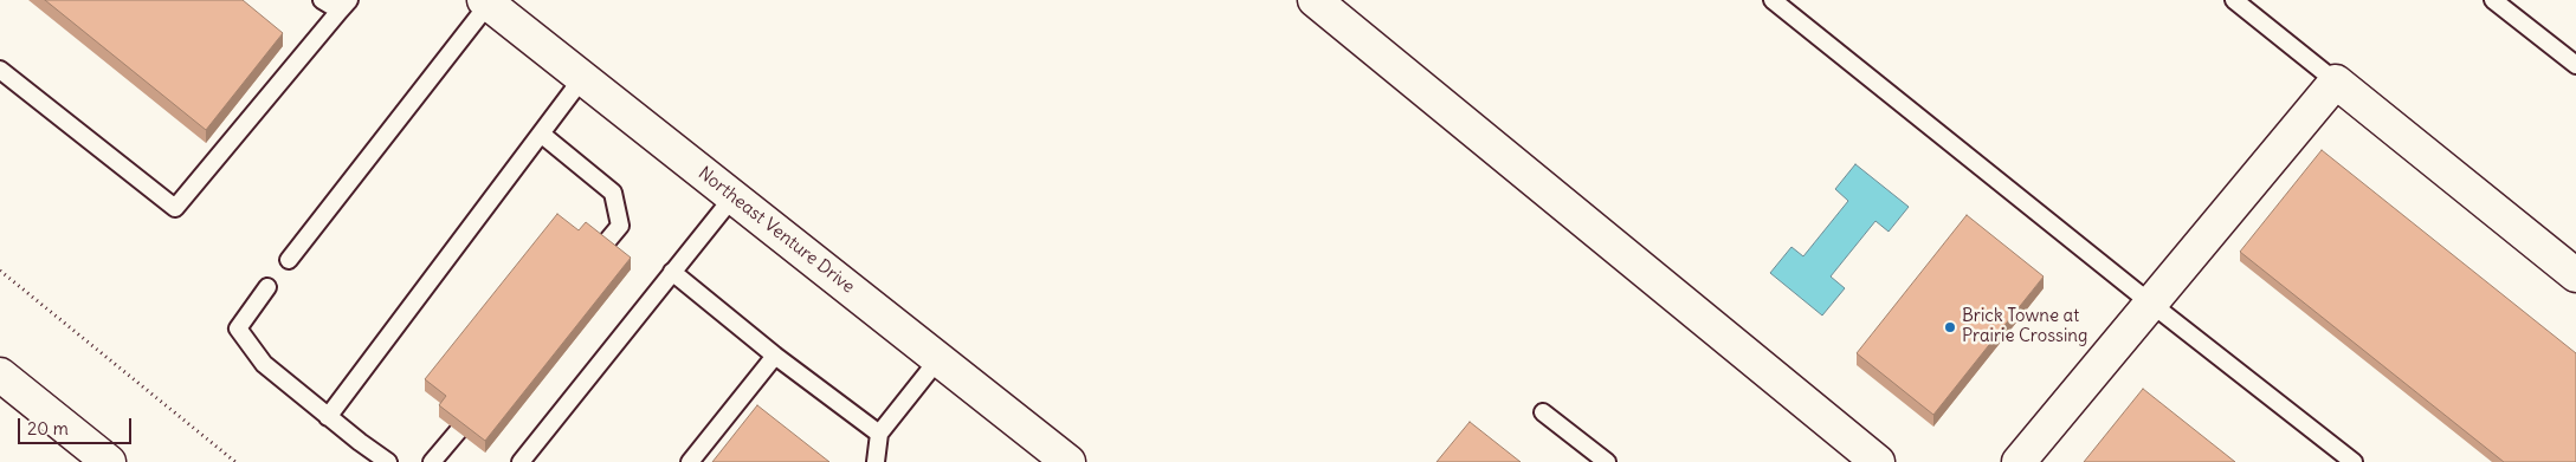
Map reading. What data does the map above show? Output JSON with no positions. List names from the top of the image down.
{
  "streets": {
    "main road": ["Northeast Venture Drive"]
  },
  "places": ["Brick Towne at Prairie Crossing"],
  "scale_bar": "20 m"
}
